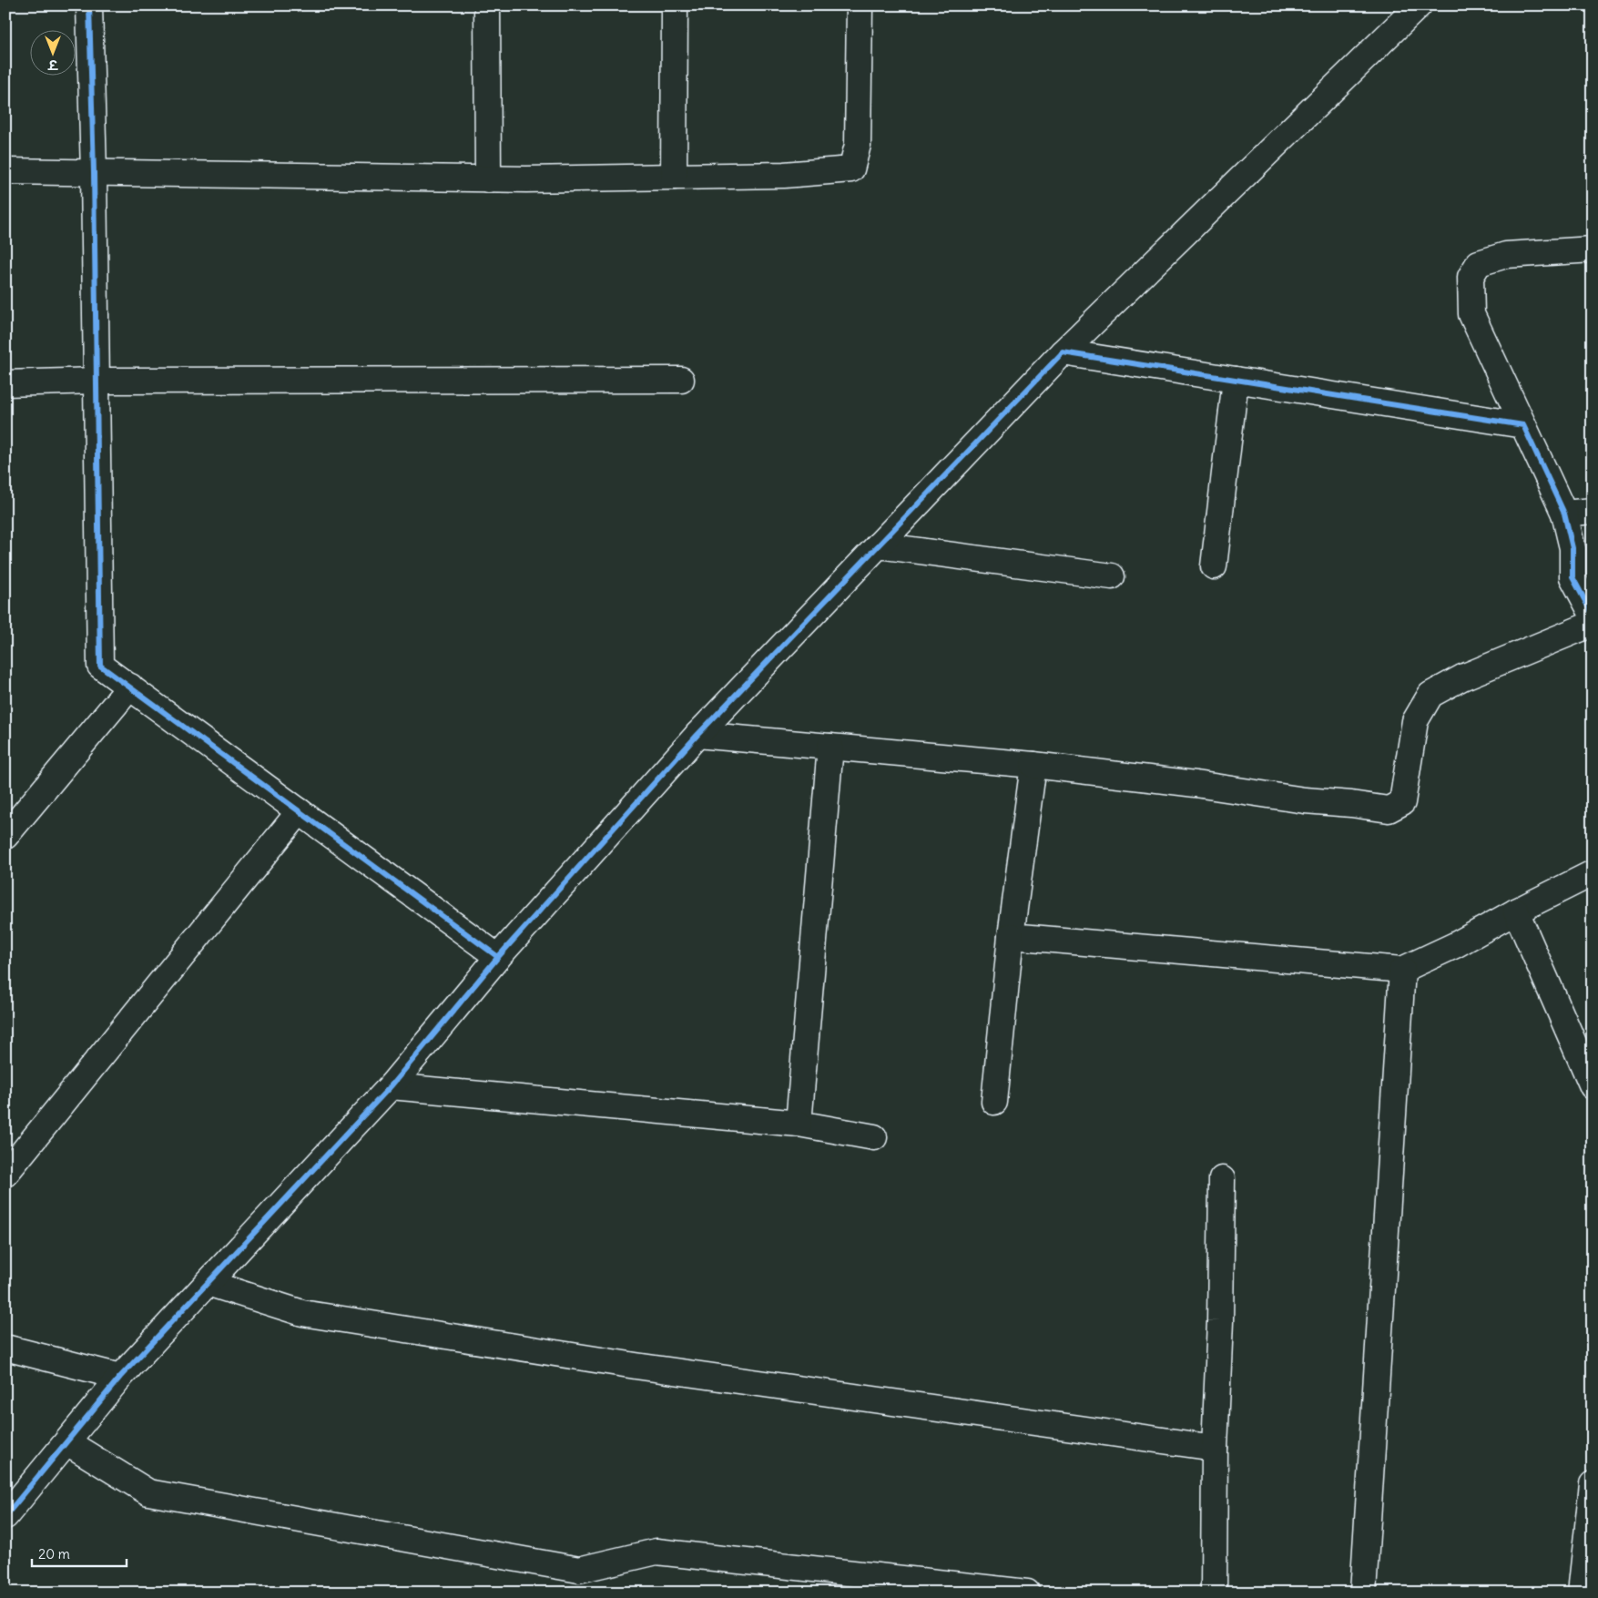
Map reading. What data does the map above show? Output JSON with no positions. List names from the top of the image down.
{
  "scale_bar": "20 m",
  "north": "bottom"
}
